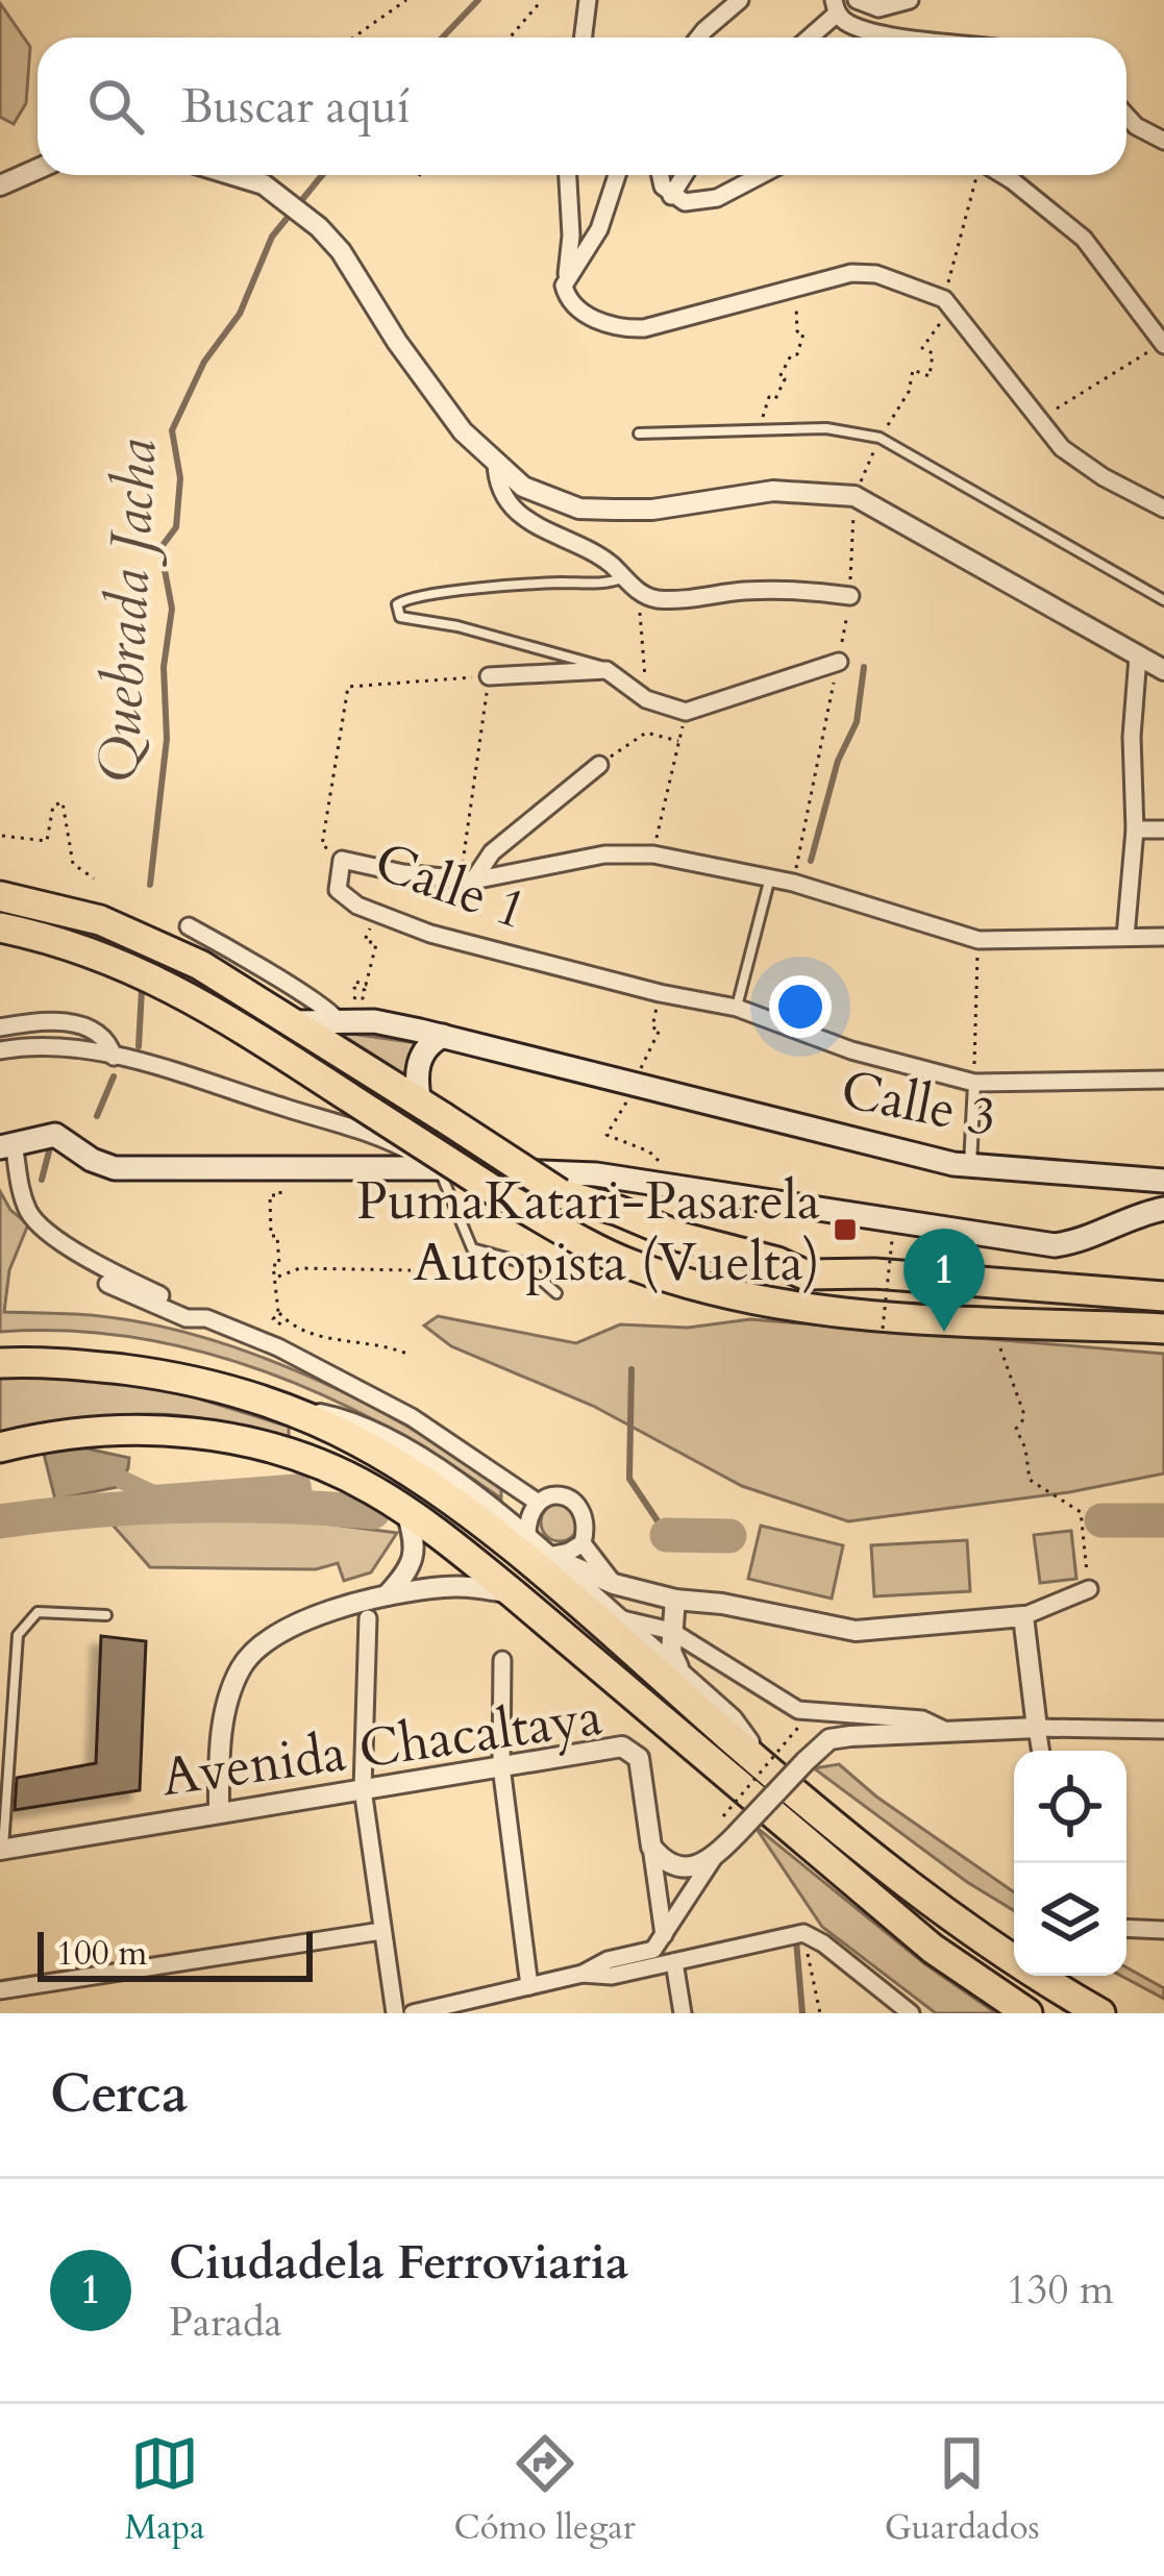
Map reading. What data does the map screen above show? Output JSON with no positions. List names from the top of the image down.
{
  "streets": {
    "main road": ["Calle 3"],
    "street": ["Calle 1", "Avenida Chacaltaya"]
  },
  "water": ["Quebrada Jacha"],
  "places": {
    "transit": ["PumaKatari-Pasarela Autopista (Vuelta)"]
  },
  "scale_bar": "100 m",
  "page": {
    "search": "Buscar aquí",
    "pins": "1",
    "scale": "100 m",
    "heading": "Cerca",
    "list": [
      {
        "mark": "1",
        "name": "Ciudadela Ferroviaria",
        "note": "Parada",
        "value": "130 m"
      }
    ],
    "nav": ["Mapa", "Cómo llegar", "Guardados"]
  }
}
